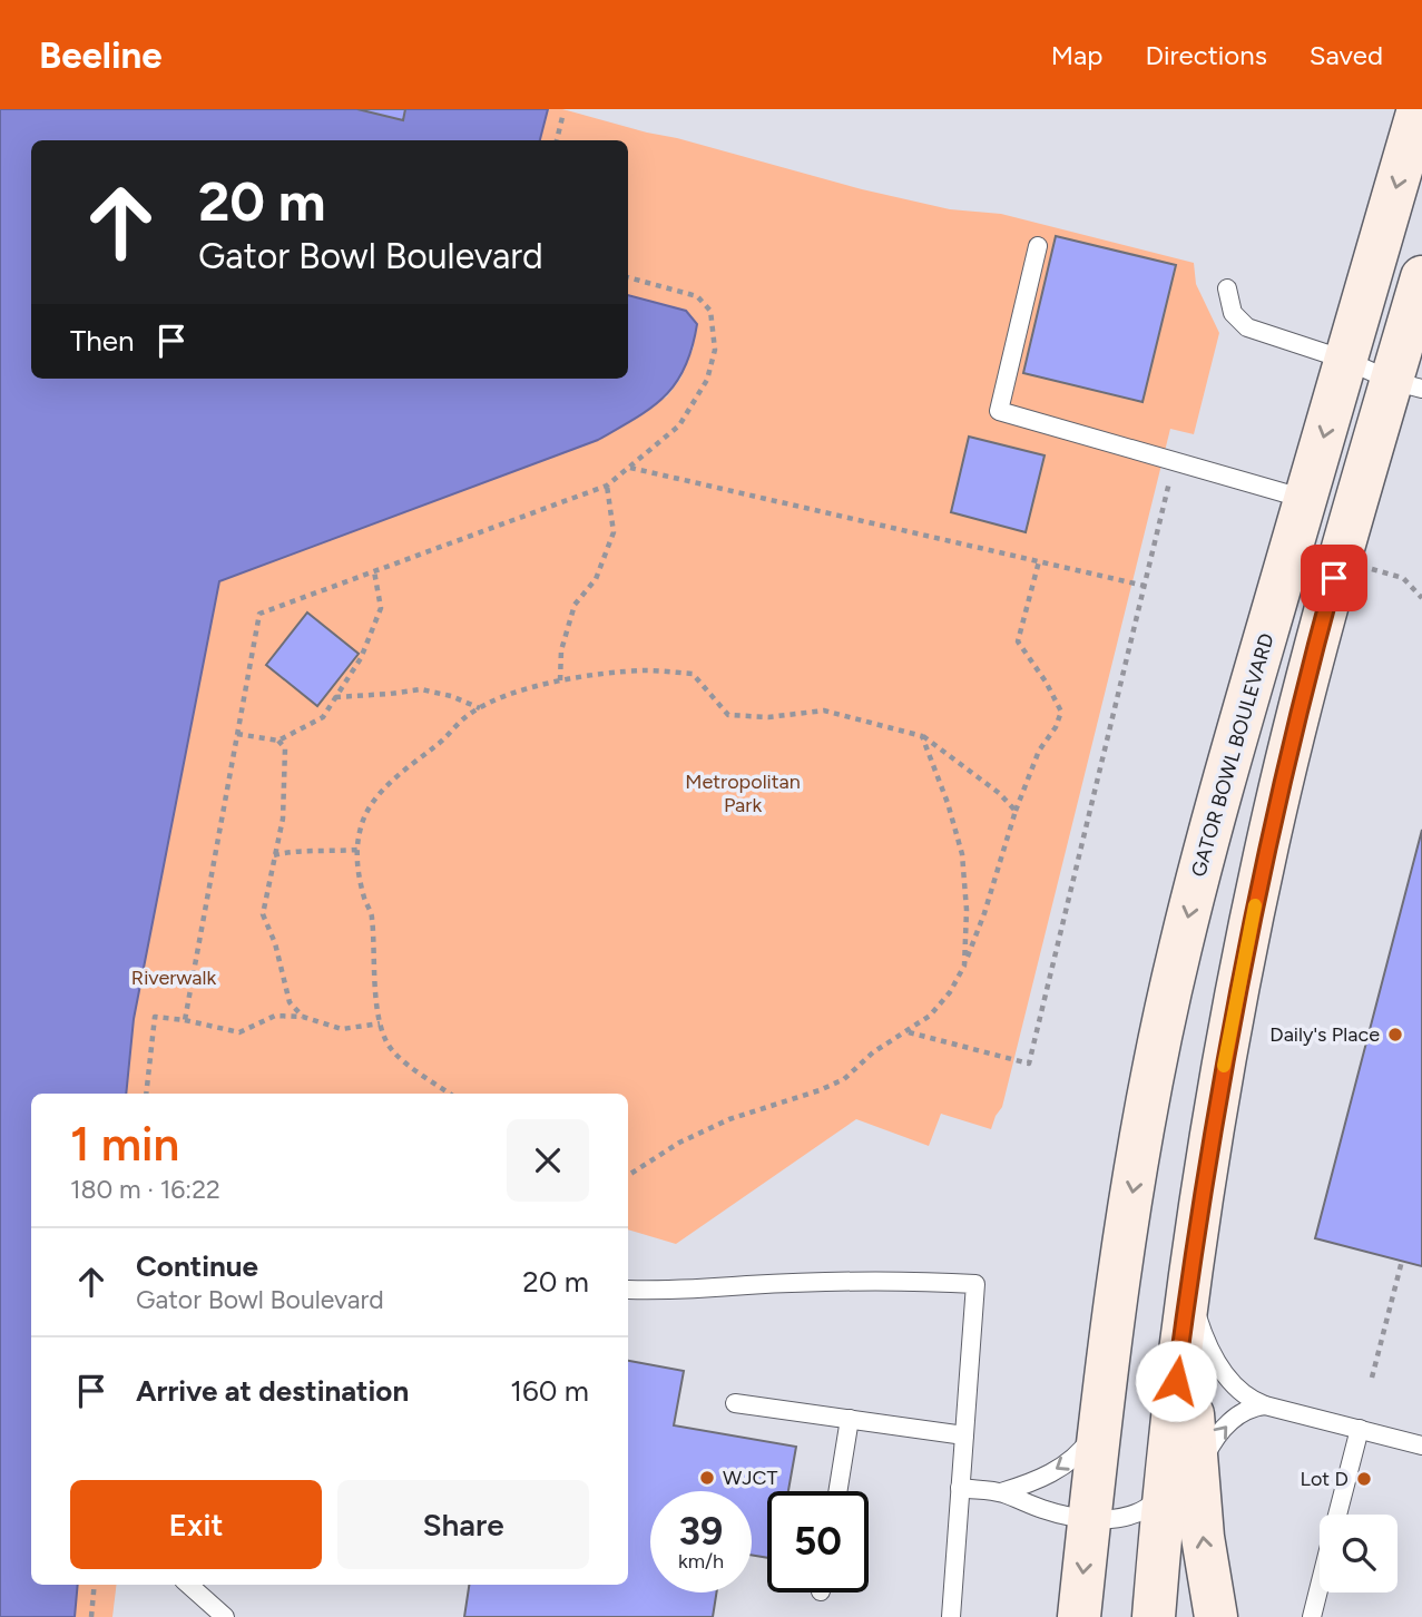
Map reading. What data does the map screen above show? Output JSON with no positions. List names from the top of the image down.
{
  "streets": {
    "main road": ["GATOR BOWL BOULEVARD"]
  },
  "parks": ["Metropolitan Park", "Riverwalk"],
  "places": ["Daily's Place", "WJCT", "Lot D"],
  "page": {
    "header": "Beeline",
    "nav": ["Map", "Directions", "Saved"],
    "turn": ["20 m", "Gator Bowl Boulevard"],
    "then": "Then",
    "heading": ["1 min", "180 m · 16:22"],
    "list": [
      {
        "name": "Continue",
        "note": "Gator Bowl Boulevard",
        "value": "20 m"
      },
      {
        "name": "Arrive at destination",
        "value": "160 m"
      }
    ],
    "buttons": ["Exit", "Share"],
    "speed": "39 km/h",
    "limit": "50"
  }
}
